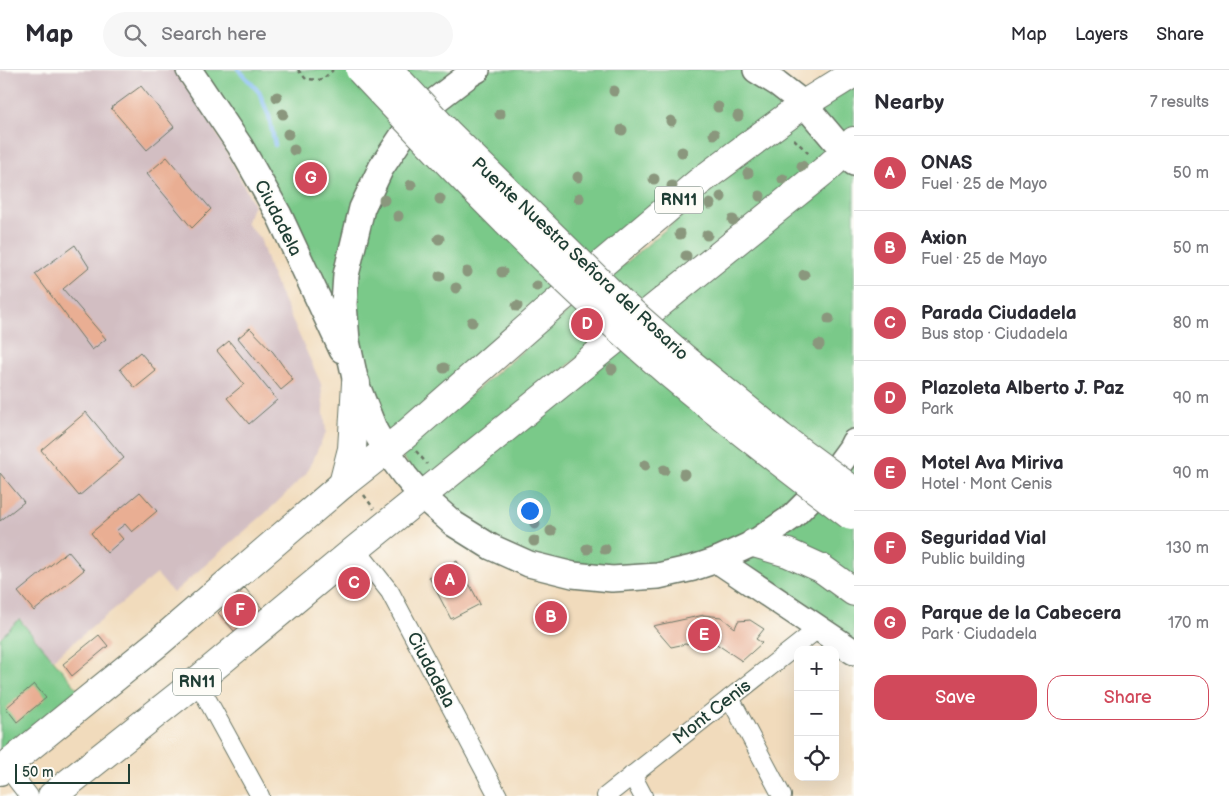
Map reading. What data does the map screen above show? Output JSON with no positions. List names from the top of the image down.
{
  "streets": {
    "main road": ["RN11", "Ciudadela", "Puente Nuestra Señora del Rosario"],
    "street": ["Mont Cenis"]
  },
  "crossings": [
    ["RN11", "Ciudadela"]
  ],
  "scale_bar": "50 m",
  "page": {
    "header": "Map",
    "search": "Search here",
    "nav": ["Map", "Layers", "Share"],
    "heading": ["Nearby", "7 results"],
    "list": [
      {
        "mark": "A",
        "name": "ONAS",
        "note": "Fuel · 25 de Mayo",
        "value": "50 m"
      },
      {
        "mark": "B",
        "name": "Axion",
        "note": "Fuel · 25 de Mayo",
        "value": "50 m"
      },
      {
        "mark": "C",
        "name": "Parada Ciudadela",
        "note": "Bus stop · Ciudadela",
        "value": "80 m"
      },
      {
        "mark": "D",
        "name": "Plazoleta Alberto J. Paz",
        "note": "Park",
        "value": "90 m"
      },
      {
        "mark": "E",
        "name": "Motel Ava Miriva",
        "note": "Hotel · Mont Cenis",
        "value": "90 m"
      },
      {
        "mark": "F",
        "name": "Seguridad Vial",
        "note": "Public building",
        "value": "130 m"
      },
      {
        "mark": "G",
        "name": "Parque de la Cabecera",
        "note": "Park · Ciudadela",
        "value": "170 m"
      }
    ],
    "pins": [
      "G",
      "D",
      "A",
      "C",
      "F",
      "B",
      "E"
    ],
    "map_buttons": ["+", "−"],
    "buttons": ["Save", "Share"],
    "scale": "50 m"
  }
}
